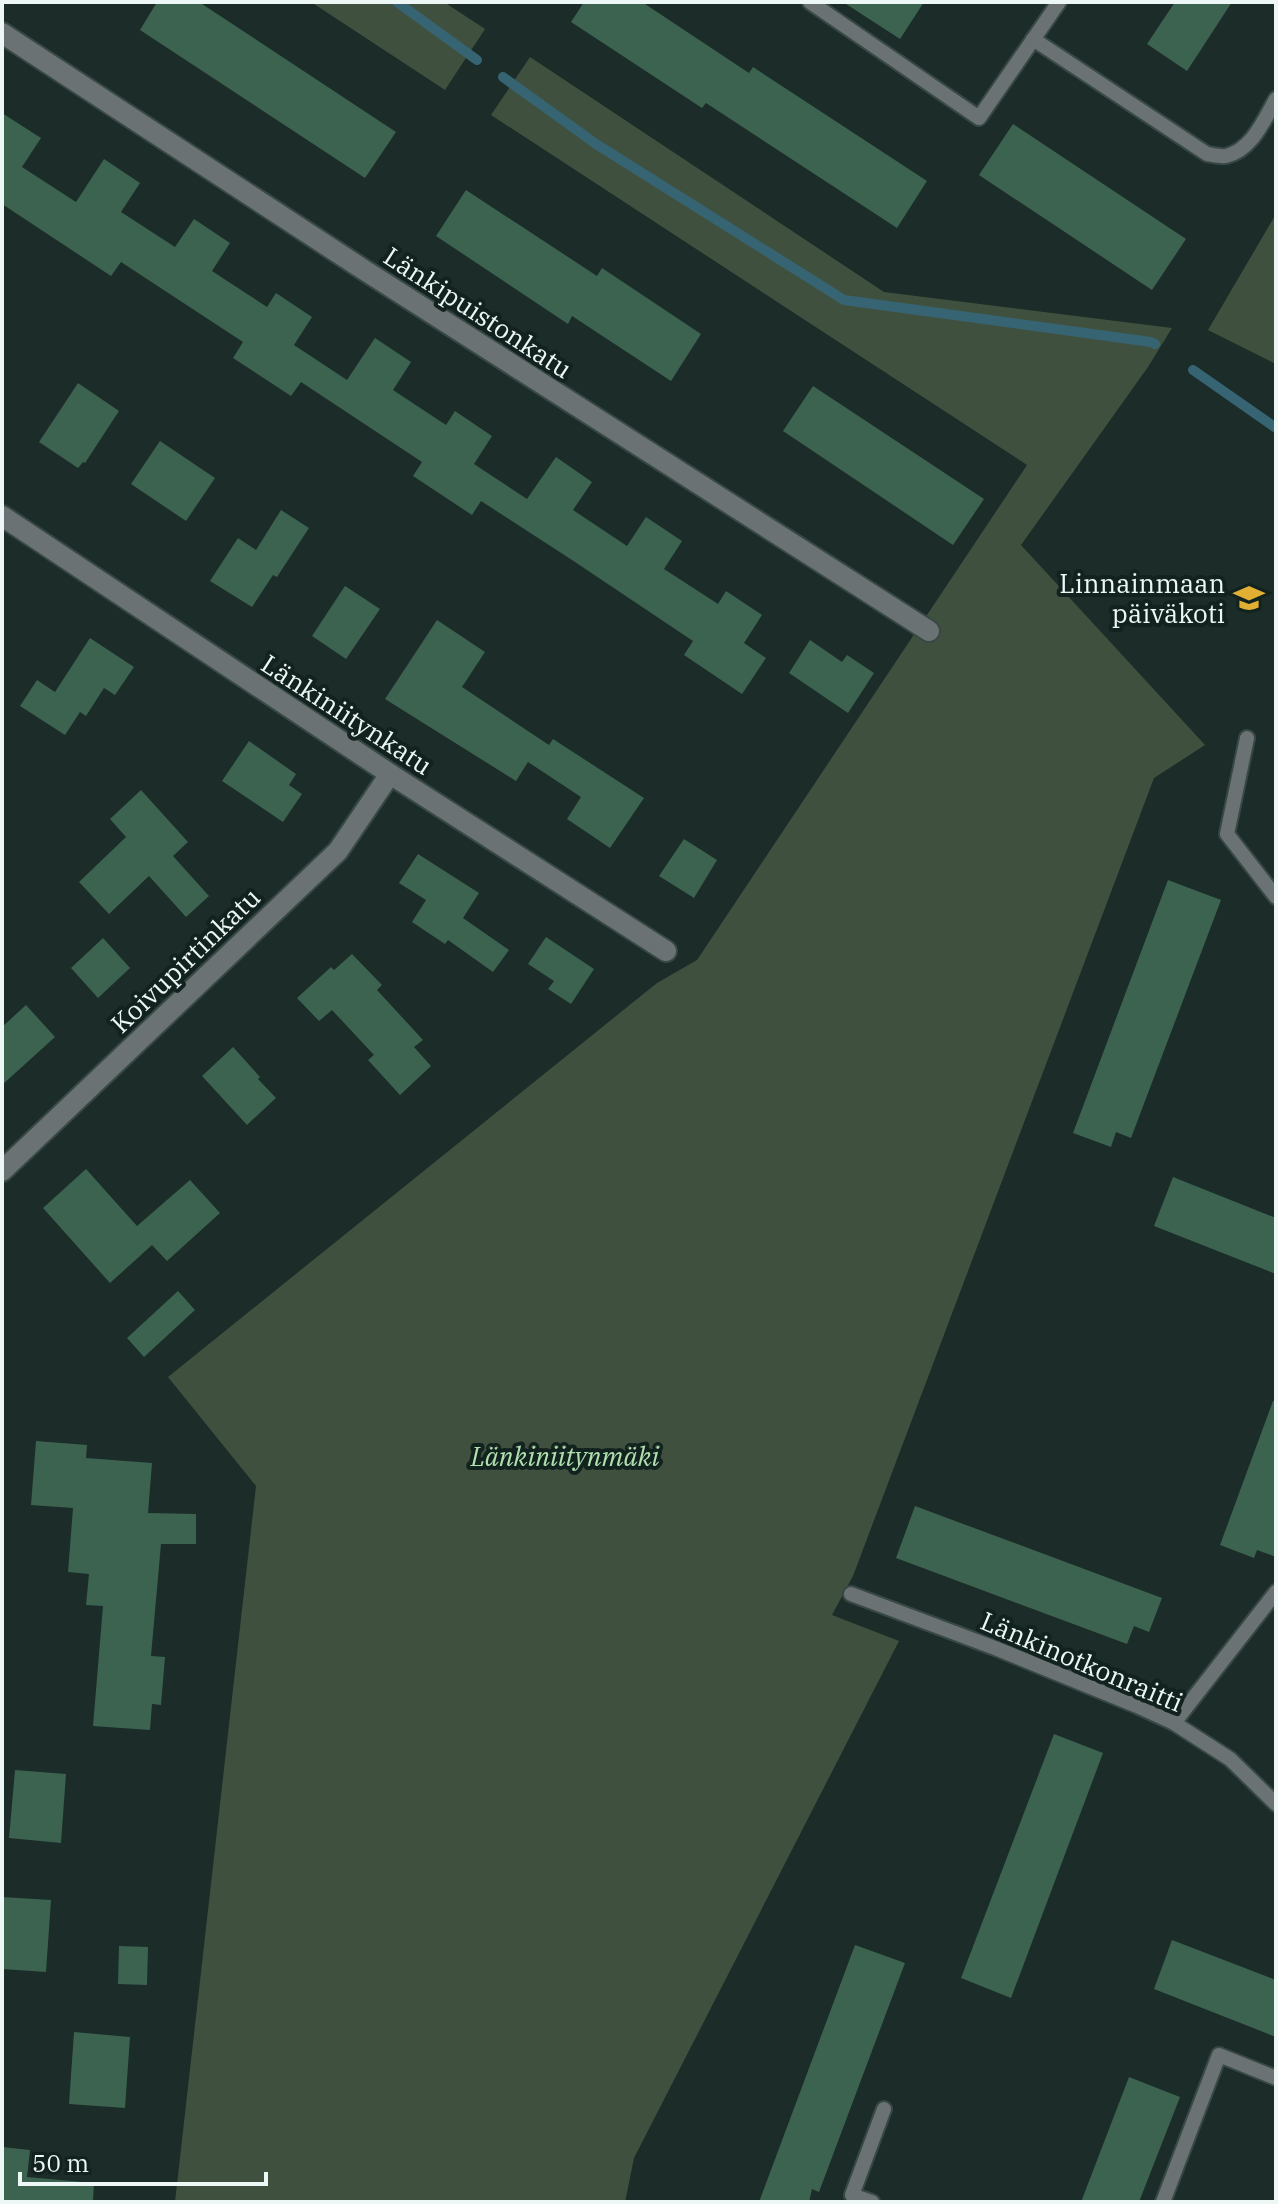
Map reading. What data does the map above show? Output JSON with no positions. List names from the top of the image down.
{
  "streets": {
    "street": ["Länkipuistonkatu", "Länkiniitynkatu", "Koivupirtinkatu"],
    "lane": ["Länkinotkonraitti"]
  },
  "crossings": [
    ["Länkiniitynkatu", "Koivupirtinkatu"]
  ],
  "parks": ["Länkiniitynmäki"],
  "places": {
    "school or university": ["Linnainmaan päiväkoti"]
  },
  "scale_bar": "50 m"
}
